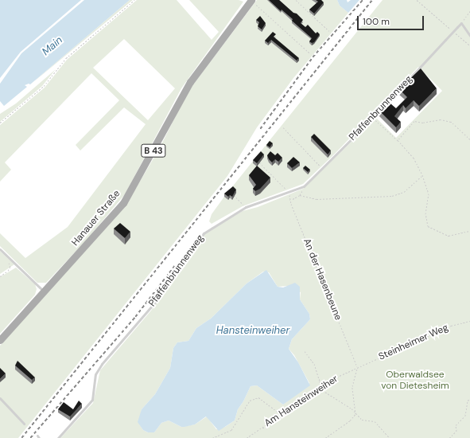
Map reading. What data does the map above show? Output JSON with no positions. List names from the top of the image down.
{
  "streets": {
    "main road": ["B 43", "Hanauer Straße"],
    "lane": ["Pfaffenbrunnenweg"],
    "path": ["An der Hasenbeune", "Steinheimer Weg", "Am Hansteinweiher"]
  },
  "crossings": [
    ["Pfaffenbrunnenweg", "An der Hasenbeune"],
    ["An der Hasenbeune", "Steinheimer Weg"],
    ["An der Hasenbeune", "Am Hansteinweiher"],
    ["Steinheimer Weg", "Am Hansteinweiher"]
  ],
  "water": ["Main", "Hansteinweiher"],
  "parks": ["Oberwaldsee von Dietesheim"],
  "scale_bar": "100 m"
}
